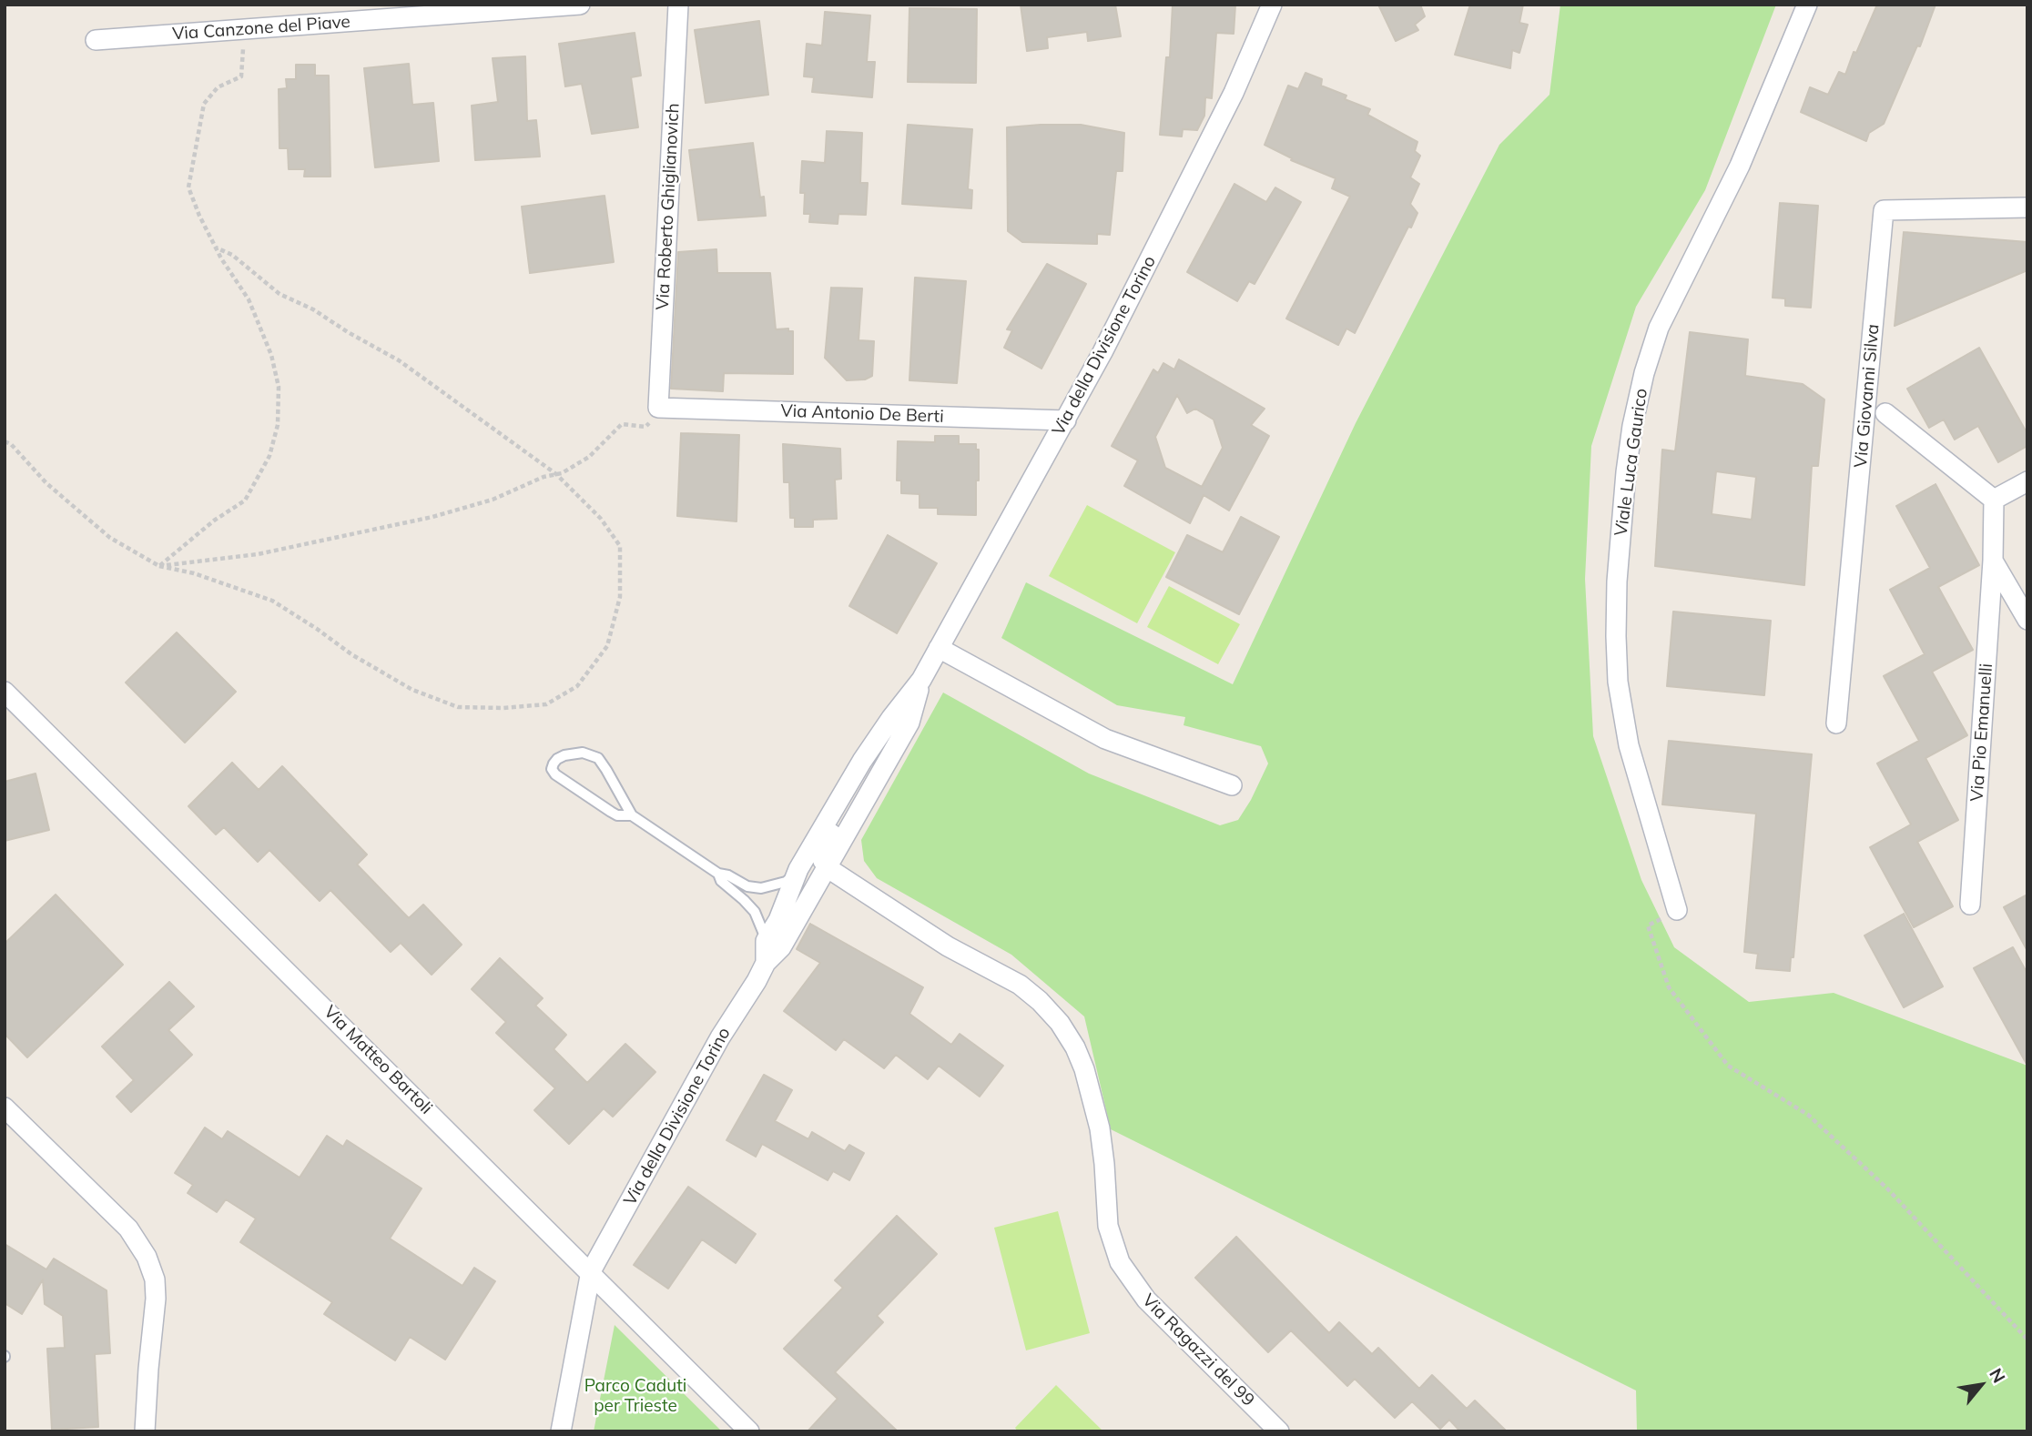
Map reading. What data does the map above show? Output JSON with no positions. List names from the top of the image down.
{
  "streets": {
    "street": [
      "Via Canzone del Piave",
      "Via Roberto Ghiglianovich",
      "Via della Divisione Torino",
      "Via Giovanni Silva",
      "Via Antonio De Berti",
      "Viale Luca Gaurico",
      "Via Pio Emanuelli",
      "Via Matteo Bartoli",
      "Via Ragazzi del 99"
    ]
  },
  "crossings": [
    ["Via Roberto Ghiglianovich", "Via Antonio De Berti"],
    ["Via della Divisione Torino", "Via Antonio De Berti"],
    ["Via della Divisione Torino", "Via Matteo Bartoli"],
    ["Via della Divisione Torino", "Via Ragazzi del 99"]
  ],
  "parks": ["Parco Caduti per Trieste"],
  "north": "top right"
}
